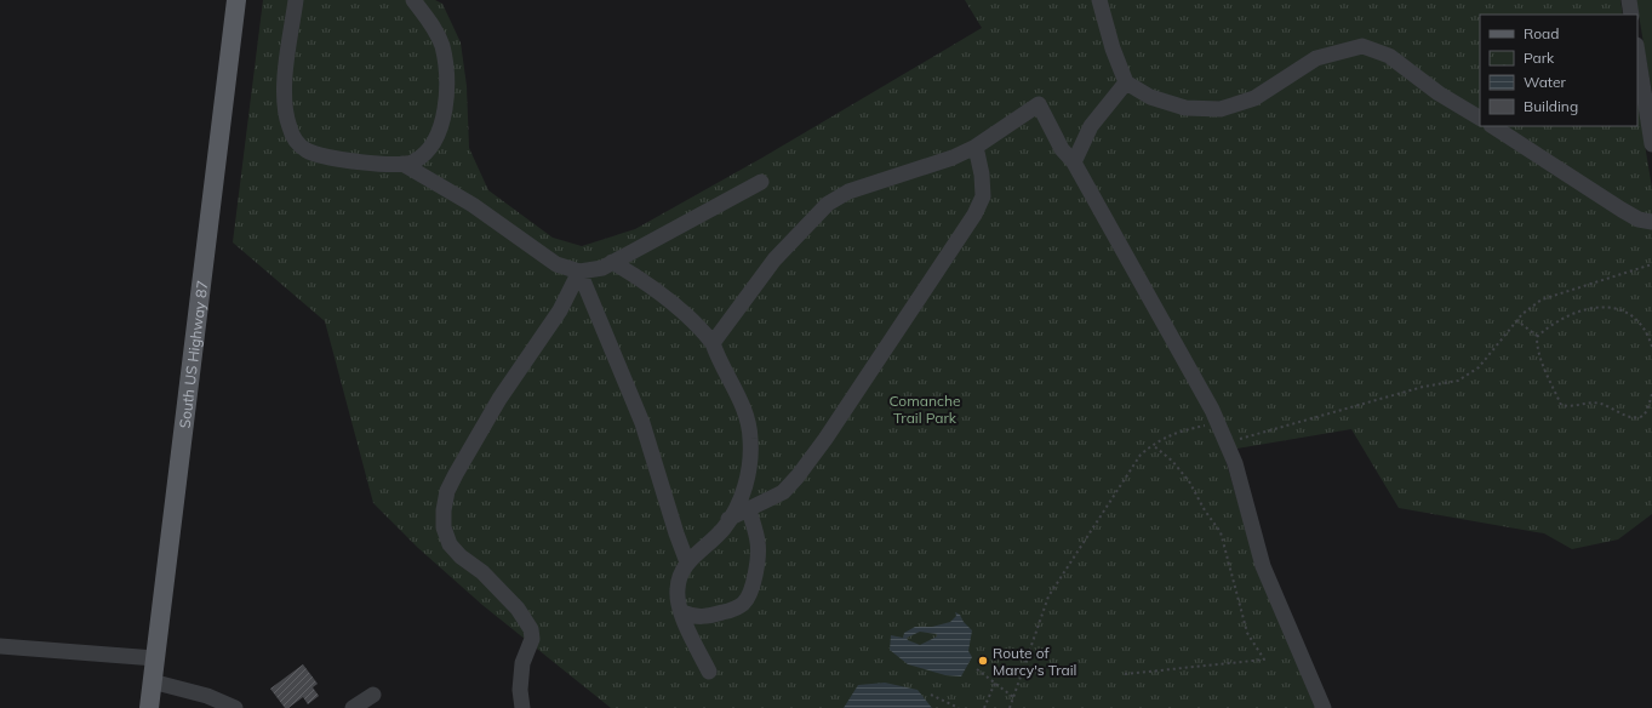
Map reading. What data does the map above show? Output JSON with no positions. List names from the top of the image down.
{
  "streets": {
    "main road": ["South US Highway 87"]
  },
  "parks": ["Comanche Trail Park"],
  "places": ["Route of Marcy's Trail"],
  "legend": [
    "Road",
    "Park",
    "Water",
    "Building"
  ]
}
